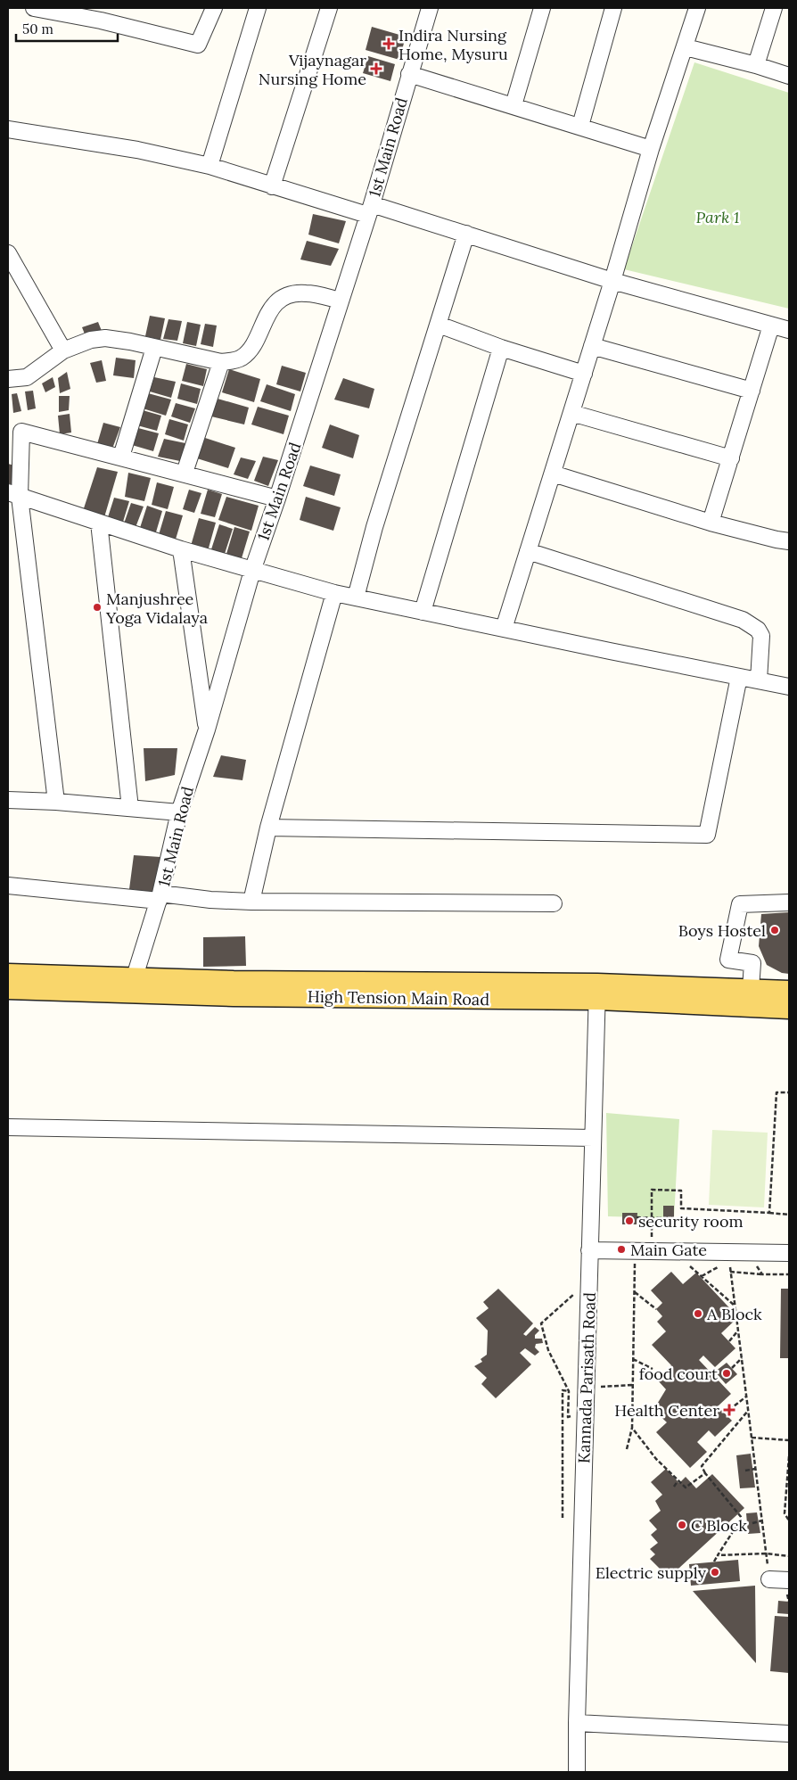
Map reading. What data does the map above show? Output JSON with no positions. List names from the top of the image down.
{
  "streets": {
    "main road": ["High Tension Main Road"],
    "street": ["1st Main Road", "Kannada Parisath Road"]
  },
  "crossings": [
    ["1st Main Road", "High Tension Main Road"],
    ["High Tension Main Road", "Kannada Parisath Road"]
  ],
  "parks": ["Park 1"],
  "places": {
    "health": ["Indira Nursing Home, Mysuru", "Vijaynagar Nursing Home", "Health Center"],
    "other": [
      "Manjushree Yoga Vidalaya",
      "Boys Hostel",
      "security room",
      "Main Gate",
      "A Block",
      "food court",
      "C Block",
      "Electric supply"
    ]
  },
  "scale_bar": "50 m"
}
